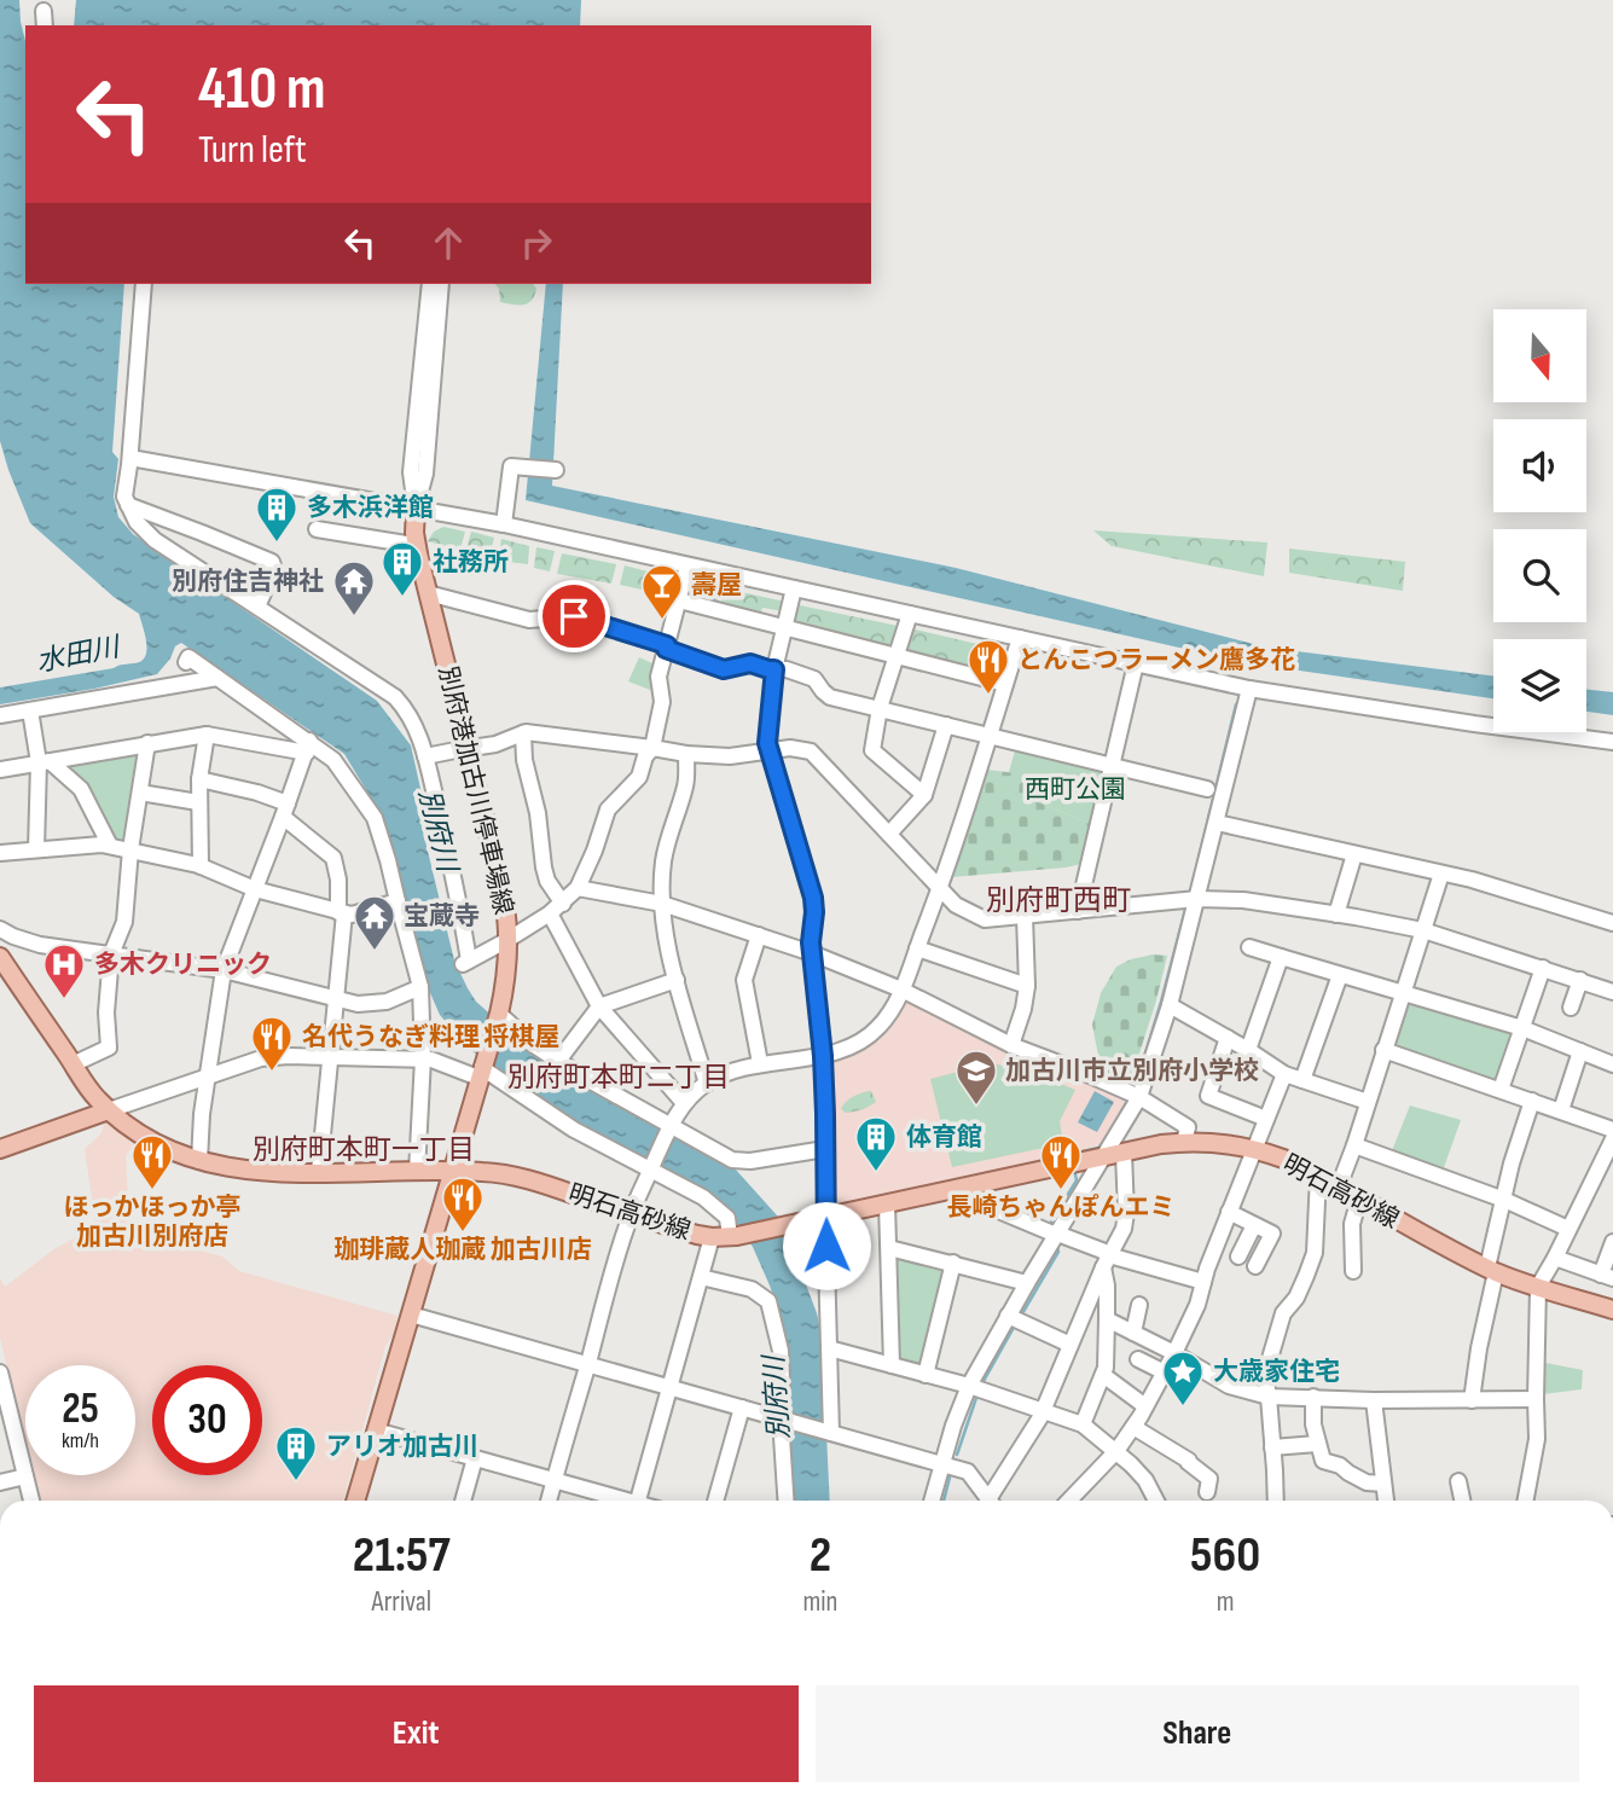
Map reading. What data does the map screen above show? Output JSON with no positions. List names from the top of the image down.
{
  "streets": {
    "main road": ["別府港加古川停車場線", "明石高砂線"]
  },
  "crossings": [
    ["別府港加古川停車場線", "明石高砂線"]
  ],
  "districts": ["別府町西町", "別府町本町二丁目", "別府町本町一丁目"],
  "water": ["水田川", "別府川"],
  "parks": ["西町公園"],
  "places": {
    "building": [
      "多木浜洋館",
      "社務所",
      "体育館",
      "アリオ加古川"
    ],
    "temple": ["別府住吉神社", "宝蔵寺"],
    "bar": ["壽屋"],
    "restaurant": [
      "とんこつラーメン鷹多花",
      "名代うなぎ料理 将棋屋",
      "ほっかほっか亭 加古川別府店",
      "長崎ちゃんぽんエミ",
      "珈琲蔵人珈蔵 加古川店"
    ],
    "hospital": ["多木クリニック"],
    "school or university": ["加古川市立別府小学校"],
    "place": ["大歳家住宅"]
  },
  "north": "bottom",
  "page": {
    "turn": ["410 m", "Turn left"],
    "speed": "25 km/h",
    "limit": "30",
    "eta": [
      "21:57",
      "Arrival",
      "2",
      "min",
      "560",
      "m"
    ],
    "buttons": ["Exit", "Share"]
  }
}
